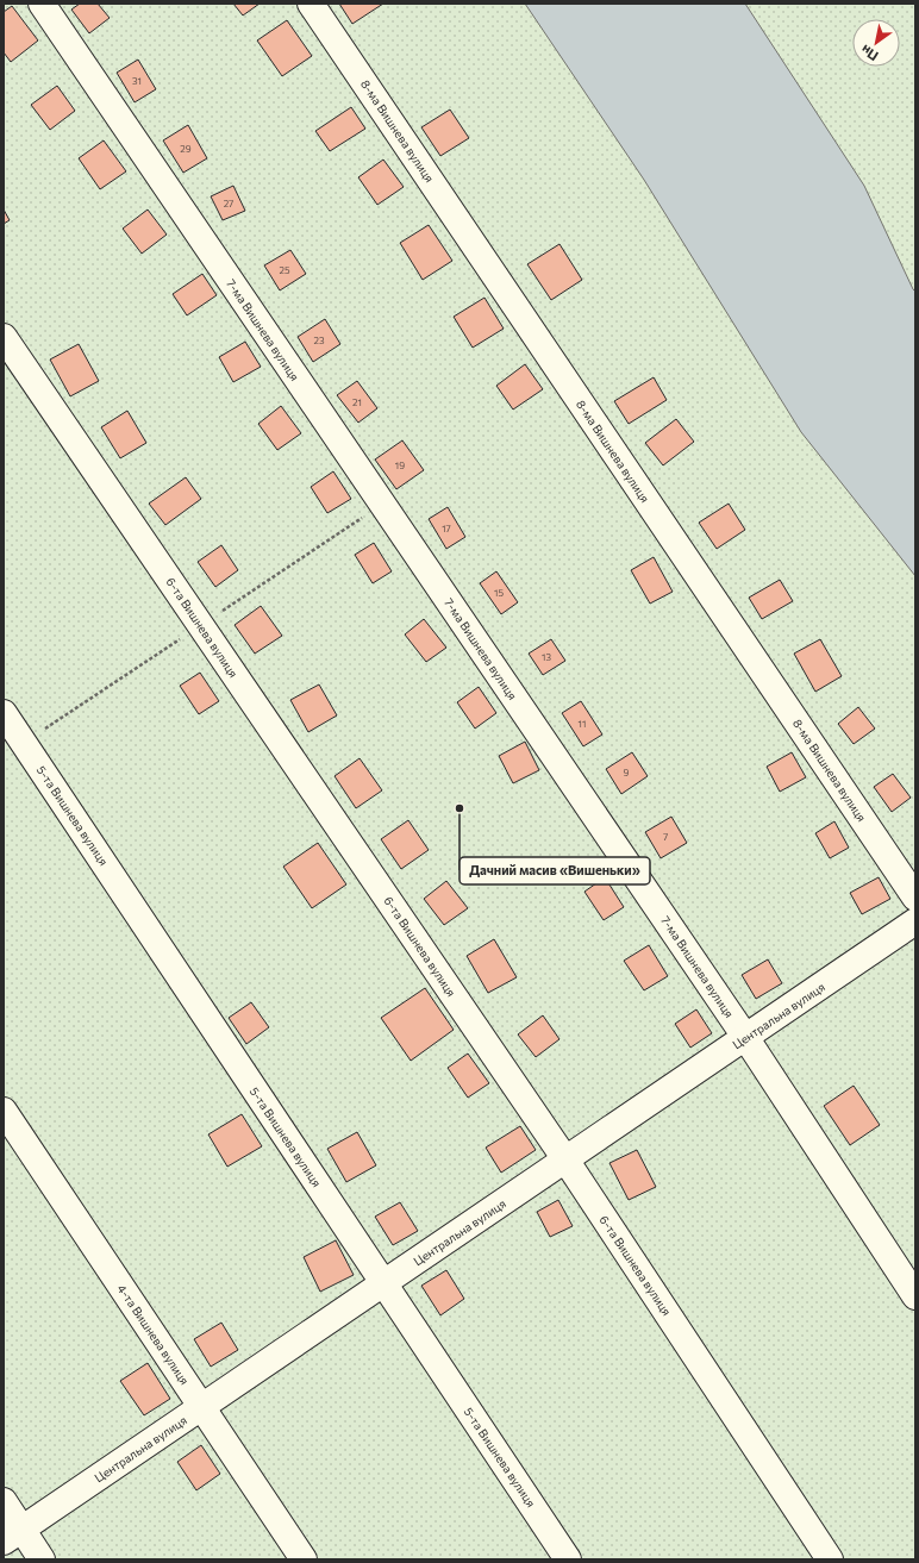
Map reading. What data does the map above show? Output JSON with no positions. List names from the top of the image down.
{
  "streets": {
    "street": [
      "8-ма Вишнева вулиця",
      "7-ма Вишнева вулиця",
      "6-та Вишнева вулиця",
      "5-та Вишнева вулиця",
      "Центральна вулиця",
      "4-та Вишнева вулиця"
    ]
  },
  "crossings": [
    ["7-ма Вишнева вулиця", "Центральна вулиця"],
    ["6-та Вишнева вулиця", "Центральна вулиця"],
    ["5-та Вишнева вулиця", "Центральна вулиця"],
    ["Центральна вулиця", "4-та Вишнева вулиця"]
  ],
  "places": ["Дачний масив «Вишеньки»"],
  "house_numbers": [
    "31",
    "29",
    "27",
    "25",
    "23",
    "21",
    "19",
    "17",
    "15",
    "13",
    "11",
    "9",
    "7"
  ],
  "north": "bottom left"
}
